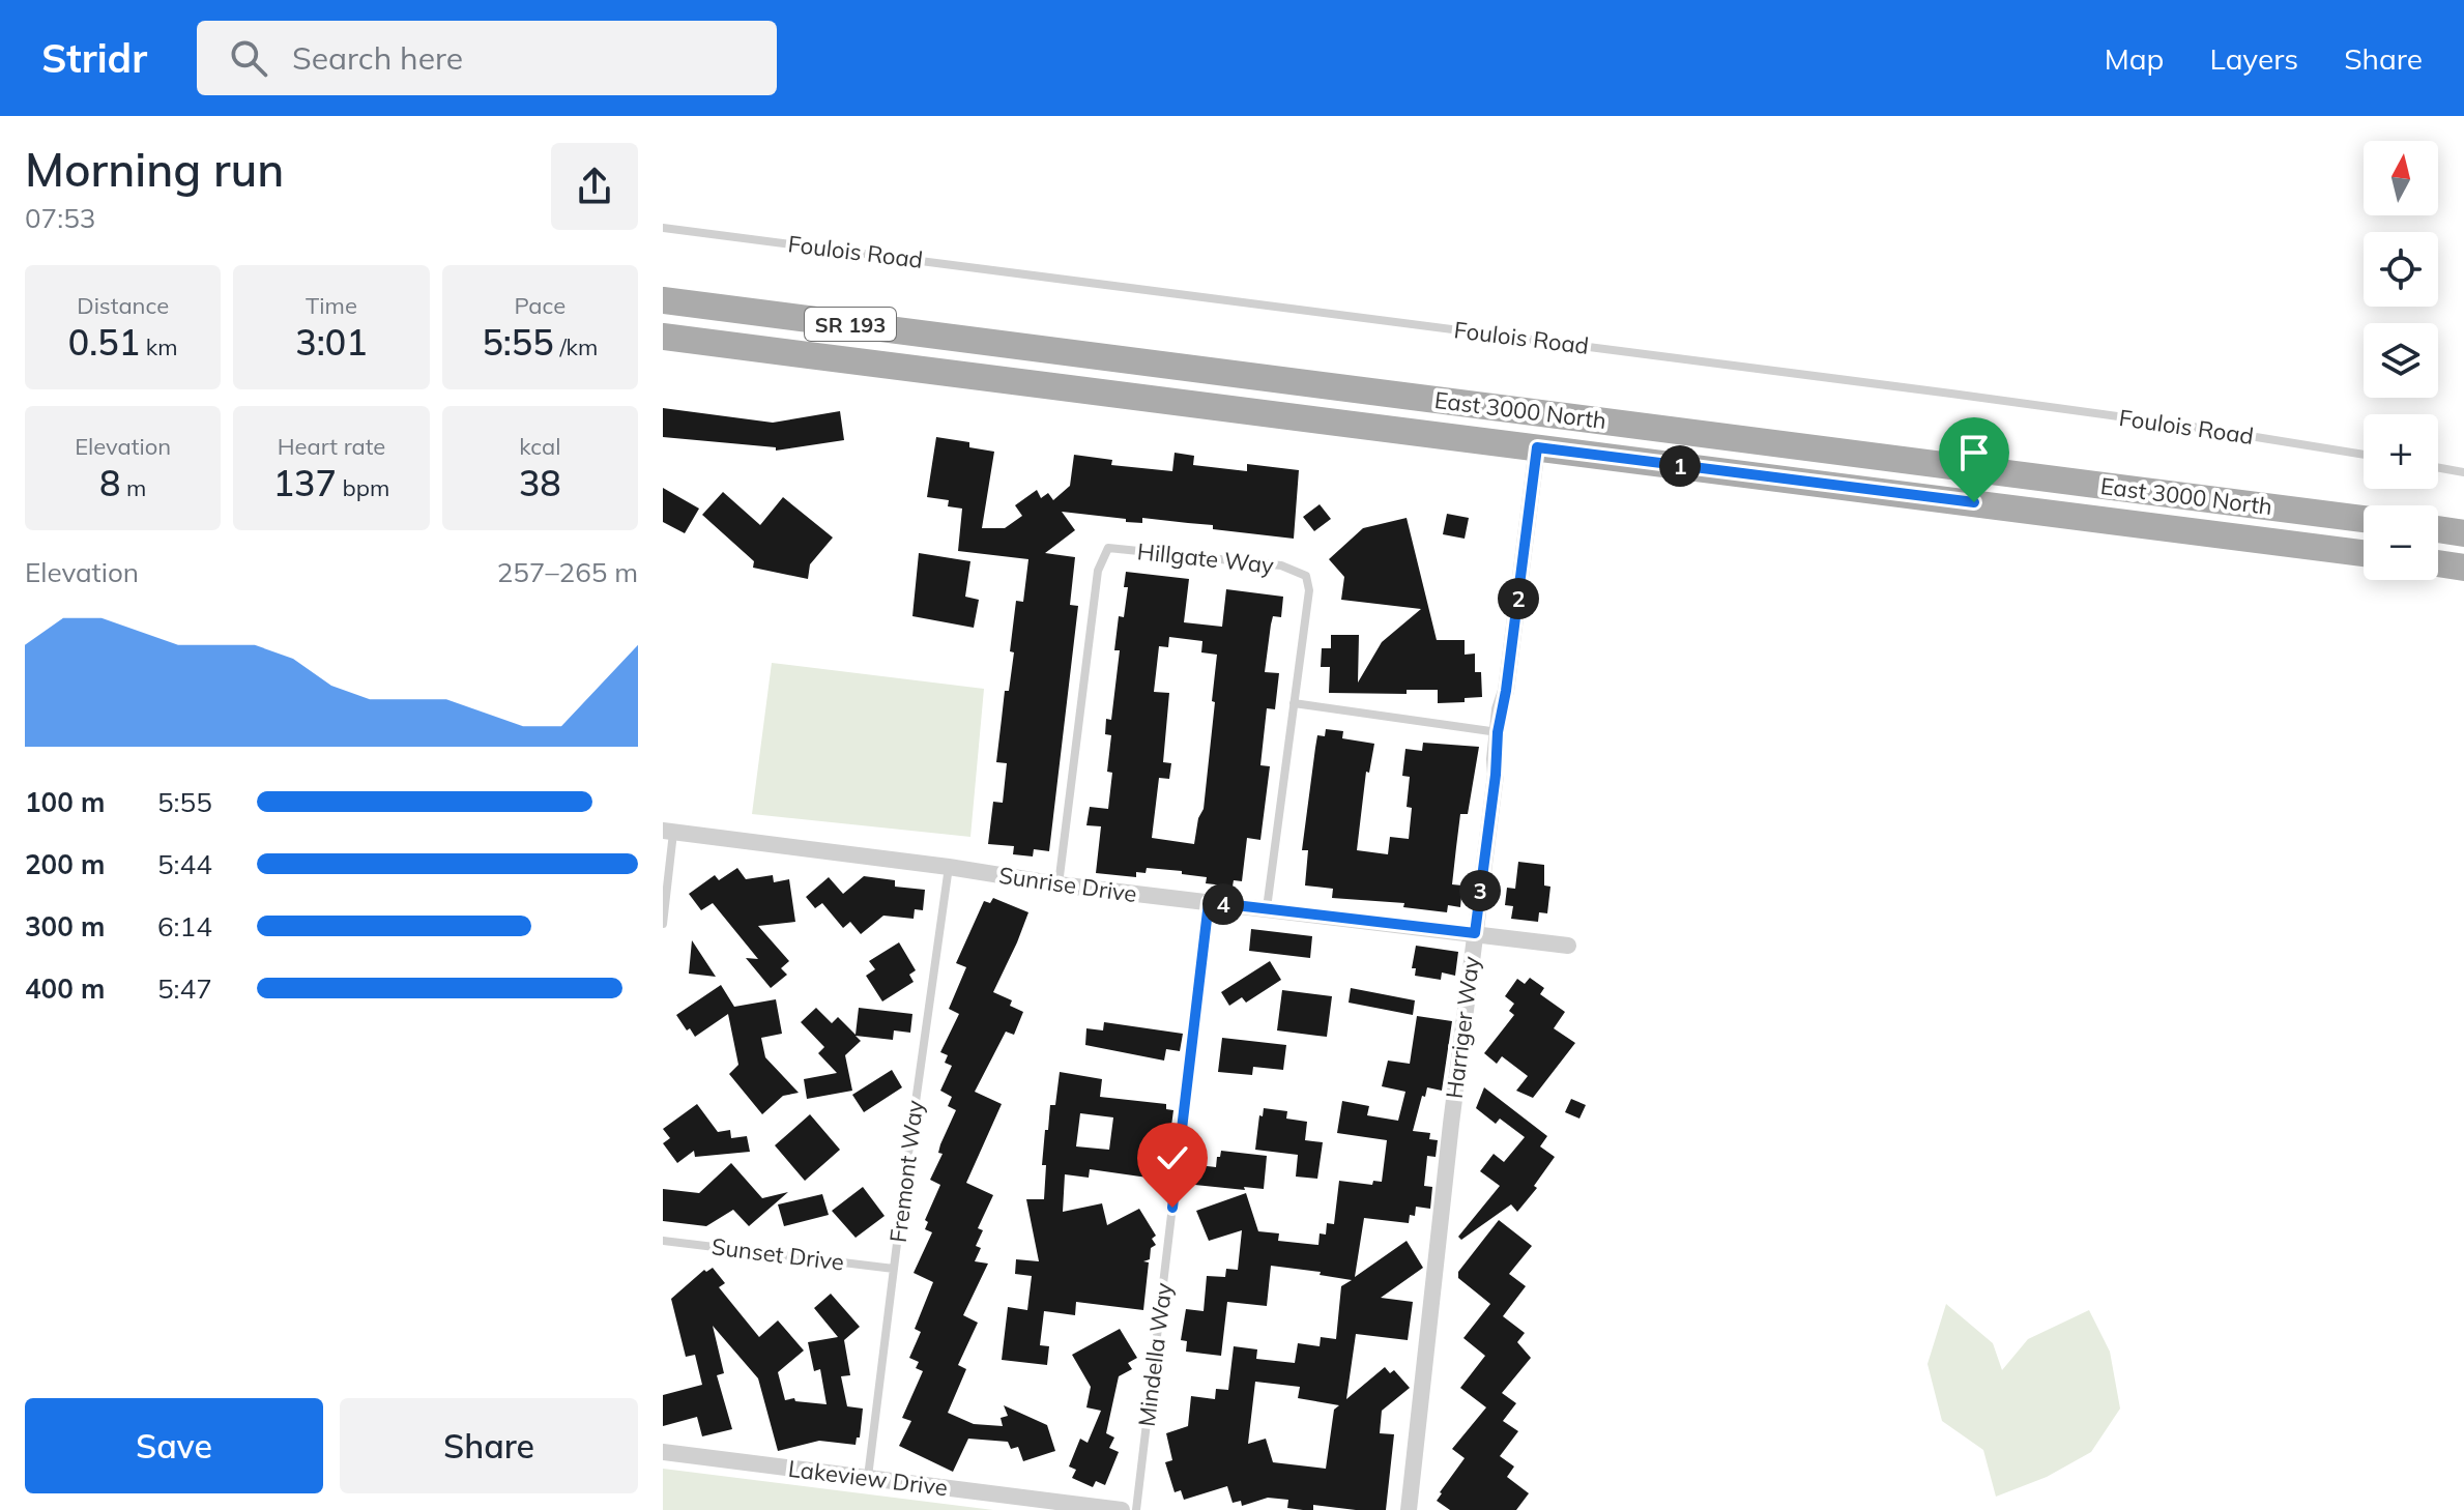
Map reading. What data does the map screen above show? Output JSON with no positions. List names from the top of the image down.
{
  "streets": {
    "main road": ["SR 193", "East 3000 North"],
    "street": ["Sunrise Drive", "Harriger Way", "Lakeview Drive"],
    "lane": [
      "Foulois Road",
      "Hillgate Way",
      "Fremont Way",
      "Sunset Drive",
      "Mindella Way"
    ]
  },
  "crossings": [
    ["East 3000 North", "Harriger Way"],
    ["Hillgate Way", "Sunrise Drive"],
    ["Sunrise Drive", "Harriger Way"],
    ["Sunrise Drive", "Fremont Way"],
    ["Sunrise Drive", "Mindella Way"],
    ["Fremont Way", "Sunset Drive"],
    ["Fremont Way", "Lakeview Drive"]
  ],
  "north": "top",
  "page": {
    "header": "Stridr",
    "search": "Search here",
    "nav": ["Map", "Layers", "Share"],
    "heading": ["Morning run", "07:53"],
    "map_buttons": ["+", "−"],
    "stats": [
      ["Distance", "0.51 km"],
      ["Time", "3:01"],
      ["Pace", "5:55 /km"],
      ["Elevation", "8 m"],
      ["Heart rate", "137 bpm"],
      ["kcal", "38"]
    ],
    "pins": [
      "1",
      "2",
      "3",
      "4"
    ],
    "chart": ["Elevation", "257–265 m"],
    "list": [
      {
        "name": "100 m",
        "note": "5:55"
      },
      {
        "name": "200 m",
        "note": "5:44"
      },
      {
        "name": "300 m",
        "note": "6:14"
      },
      {
        "name": "400 m",
        "note": "5:47"
      }
    ],
    "buttons": ["Save", "Share"]
  }
}
